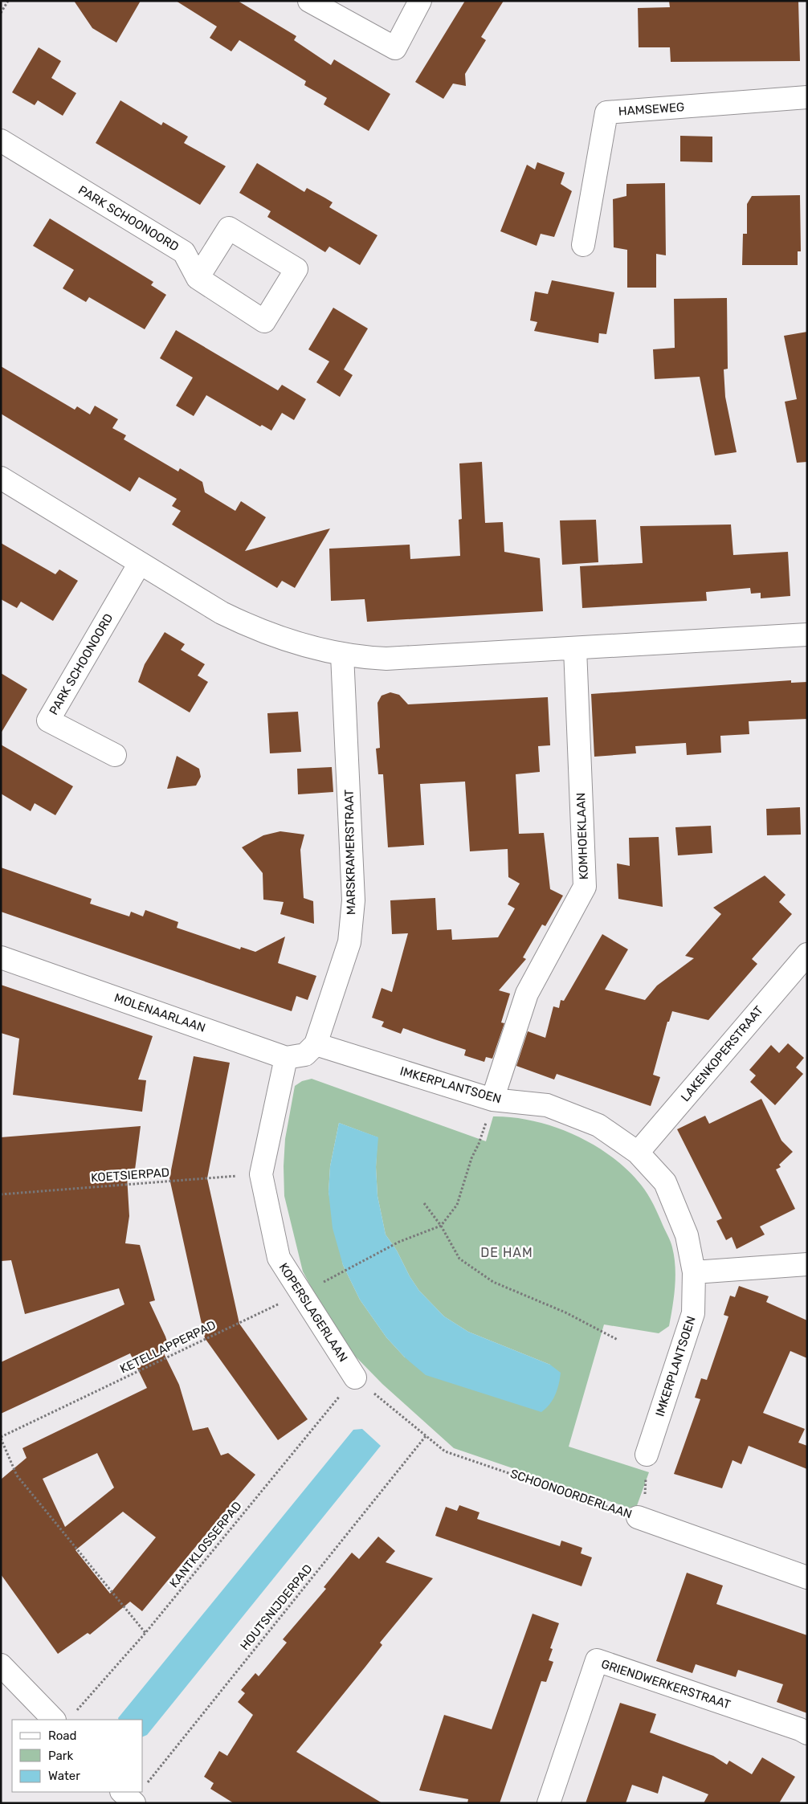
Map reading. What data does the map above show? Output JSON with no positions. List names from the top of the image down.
{
  "streets": {
    "street": [
      "HAMSEWEG",
      "PARK SCHOONOORD",
      "KOMHOEKLAAN",
      "MARSKRAMERSTRAAT",
      "MOLENAARLAAN",
      "LAKENKOPERSTRAAT",
      "IMKERPLANTSOEN",
      "KOPERSLAGERLAAN",
      "SCHOONOORDERLAAN",
      "GRIENDWERKERSTRAAT"
    ],
    "path": [
      "KOETSIERPAD",
      "KETELLAPPERPAD",
      "KANTKLOSSERPAD",
      "HOUTSNIJDERPAD"
    ]
  },
  "crossings": [
    ["KOMHOEKLAAN", "IMKERPLANTSOEN"],
    ["MARSKRAMERSTRAAT", "MOLENAARLAAN"],
    ["MARSKRAMERSTRAAT", "IMKERPLANTSOEN"],
    ["MOLENAARLAAN", "IMKERPLANTSOEN"],
    ["MOLENAARLAAN", "KOPERSLAGERLAAN"],
    ["LAKENKOPERSTRAAT", "IMKERPLANTSOEN"],
    ["KOETSIERPAD", "KOPERSLAGERLAAN"],
    ["KOPERSLAGERLAAN", "KETELLAPPERPAD"],
    ["KOPERSLAGERLAAN", "SCHOONOORDERLAAN"],
    ["KOPERSLAGERLAAN", "KANTKLOSSERPAD"],
    ["SCHOONOORDERLAAN", "KANTKLOSSERPAD"],
    ["SCHOONOORDERLAAN", "HOUTSNIJDERPAD"]
  ],
  "districts": ["DE HAM"],
  "legend": ["Road", "Park", "Water"]
}
